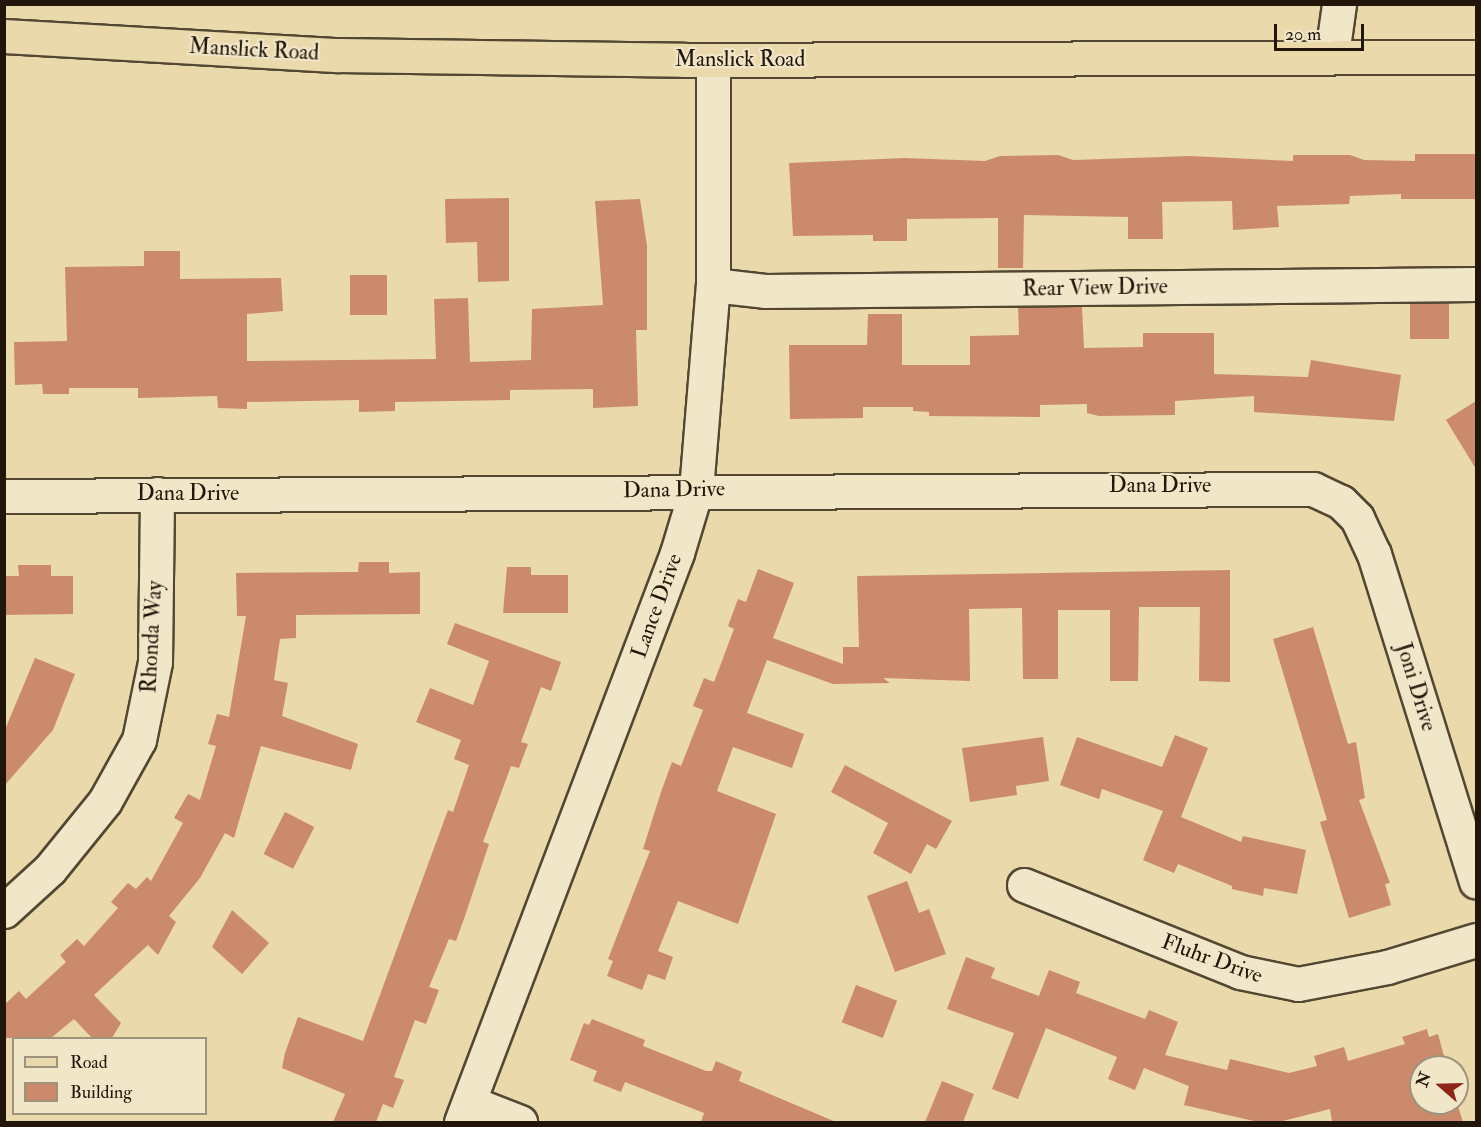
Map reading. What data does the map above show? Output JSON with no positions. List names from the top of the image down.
{
  "streets": {
    "main road": ["Manslick Road"],
    "street": [
      "Rear View Drive",
      "Dana Drive",
      "Lance Drive",
      "Rhonda Way",
      "Joni Drive",
      "Fluhr Drive"
    ]
  },
  "crossings": [
    ["Manslick Road", "Lance Drive"],
    ["Rear View Drive", "Lance Drive"],
    ["Dana Drive", "Lance Drive"],
    ["Dana Drive", "Rhonda Way"],
    ["Dana Drive", "Joni Drive"]
  ],
  "legend": ["Road", "Building"],
  "scale_bar": "20 m",
  "north": "left"
}
